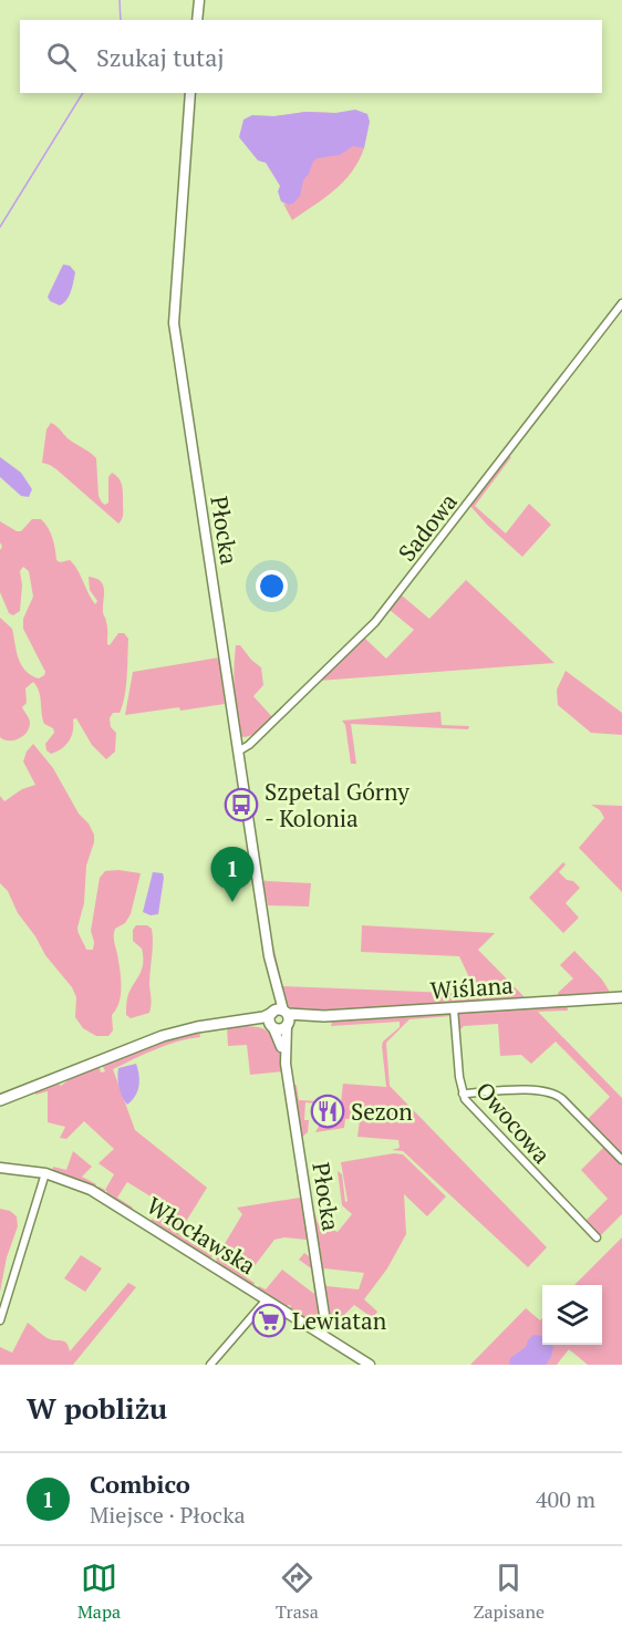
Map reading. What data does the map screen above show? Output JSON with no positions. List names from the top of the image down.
{
  "streets": {
    "main road": ["Płocka", "Wiślana", "Włocławska"],
    "street": ["Sadowa", "Owocowa"]
  },
  "crossings": [
    ["Sadowa", "Płocka"],
    ["Płocka", "Wiślana"],
    ["Płocka", "Włocławska"],
    ["Wiślana", "Owocowa"]
  ],
  "places": {
    "bus stop": ["Szpetal Górny - Kolonia"],
    "restaurant": ["Sezon"],
    "supermarket": ["Lewiatan"]
  },
  "page": {
    "search": "Szukaj tutaj",
    "pins": "1",
    "heading": "W pobliżu",
    "list": [
      {
        "mark": "1",
        "name": "Combico",
        "note": "Miejsce · Płocka",
        "value": "400 m"
      }
    ],
    "nav": ["Mapa", "Trasa", "Zapisane"]
  }
}
